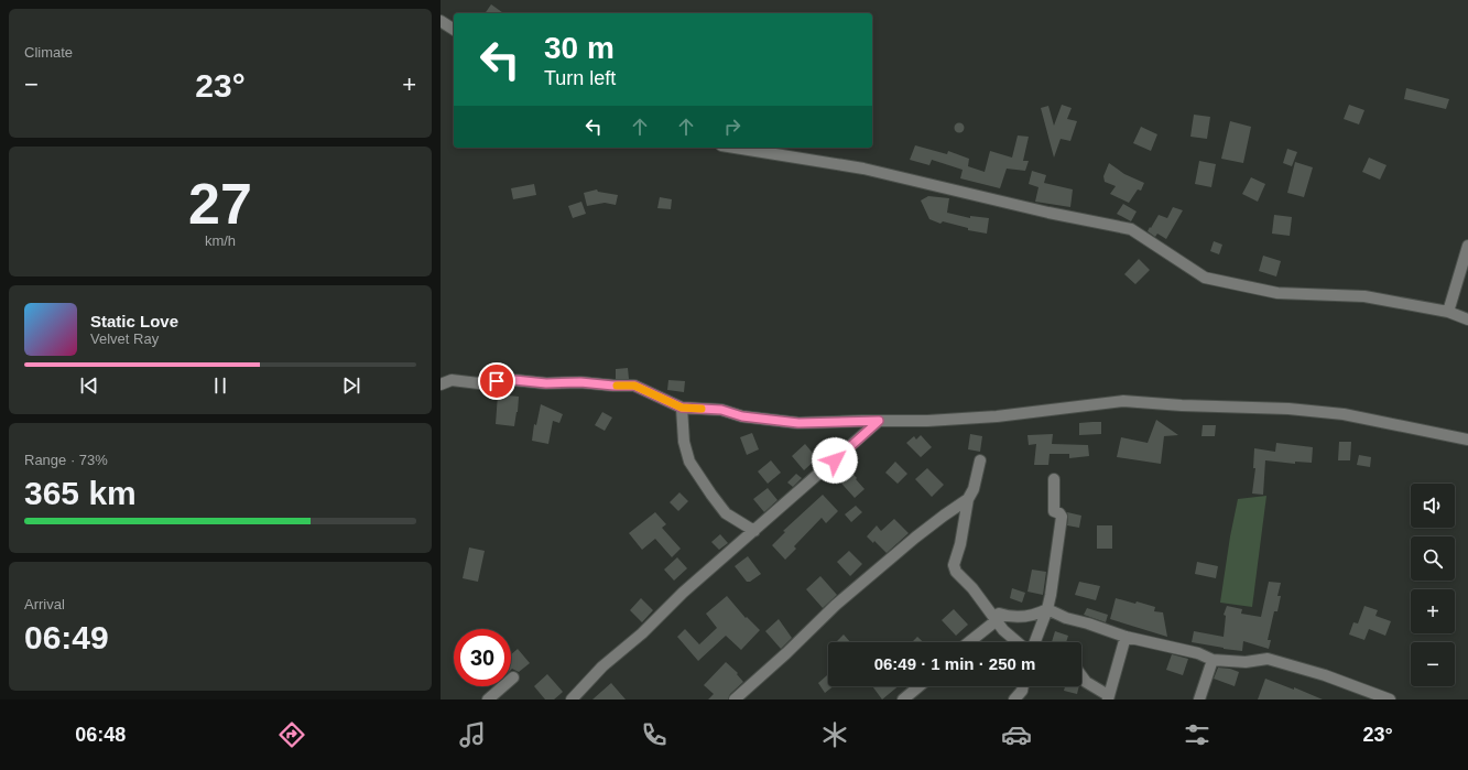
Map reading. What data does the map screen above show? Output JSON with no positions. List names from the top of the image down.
{
  "page": {
    "tile": [
      "Climate",
      ["27", "km/h"],
      ["Range · 73%", "365 km"],
      ["Arrival", "06:49"]
    ],
    "turn": ["30 m", "Turn left"],
    "heat": ["−", "23°", "+"],
    "song": ["Static Love", "Velvet Ray"],
    "map_buttons": ["+", "−"],
    "limit": "30",
    "trip": "06:49 · 1 min · 250 m",
    "tabs": ["06:48", "23°"]
  }
}
